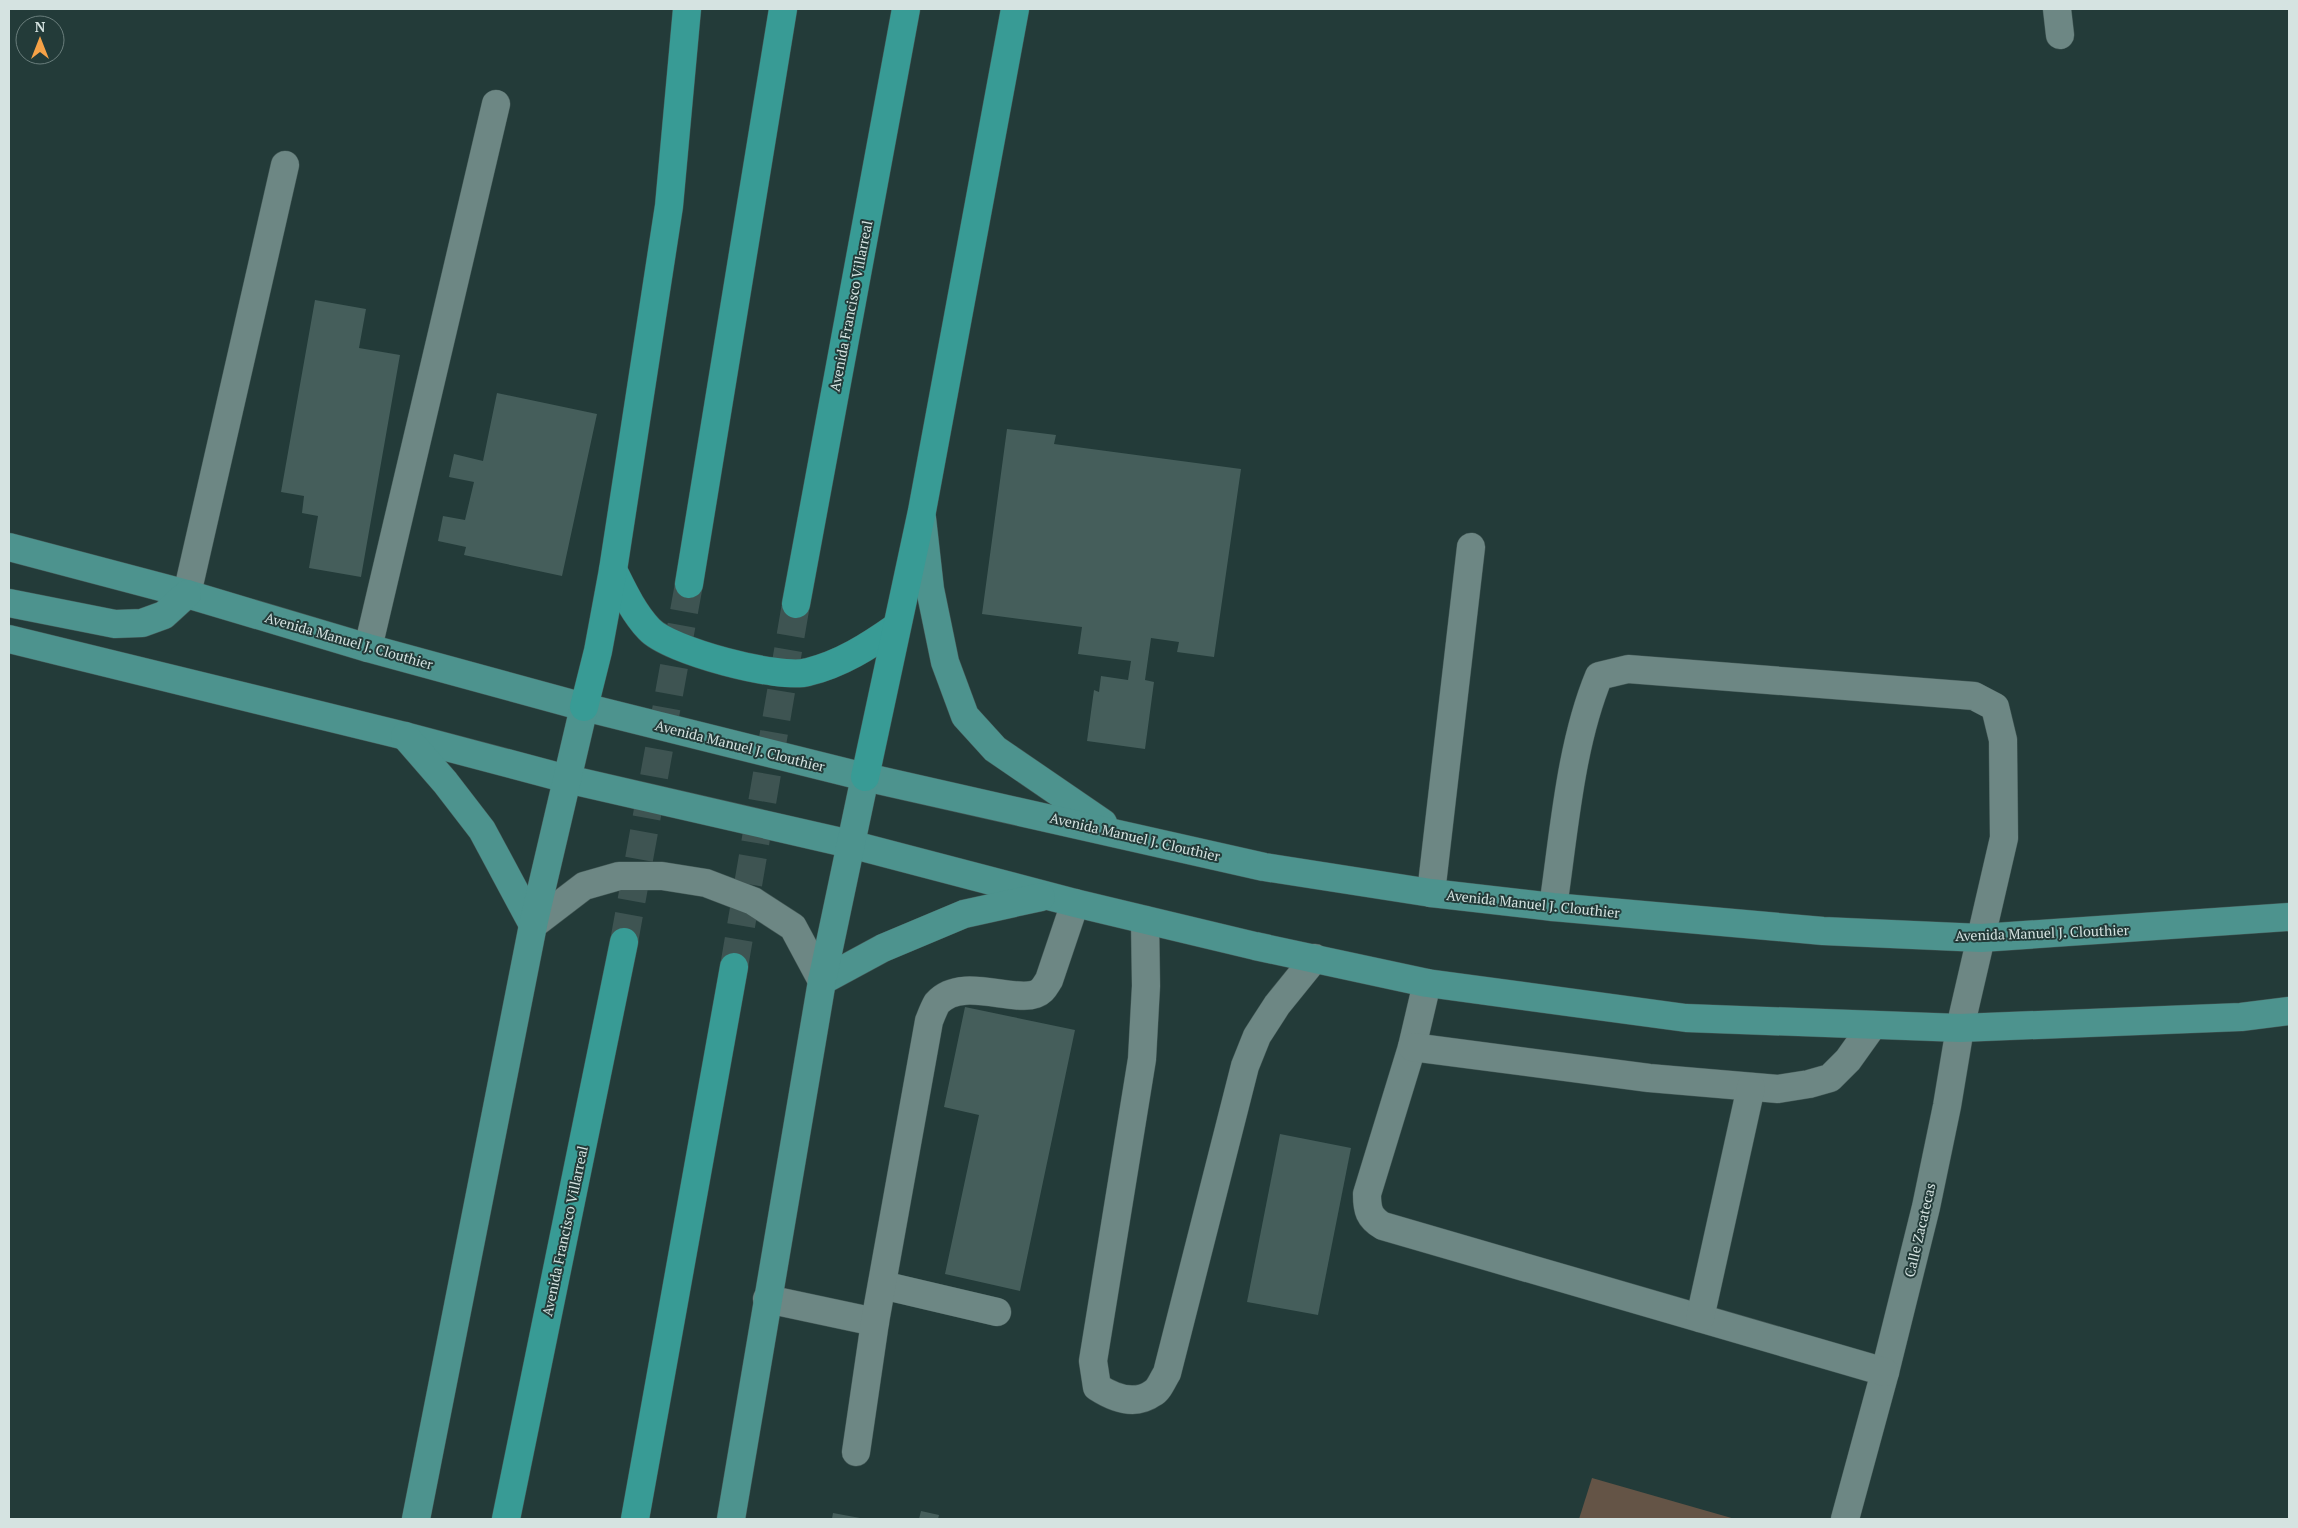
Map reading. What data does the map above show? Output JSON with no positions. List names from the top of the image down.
{
  "streets": {
    "highway": ["Avenida Francisco Villarreal"],
    "main road": ["Avenida Manuel J. Clouthier"],
    "street": ["Calle Zacatecas"]
  },
  "crossings": [
    ["Avenida Manuel J. Clouthier", "Calle Zacatecas"]
  ],
  "north": "top"
}
